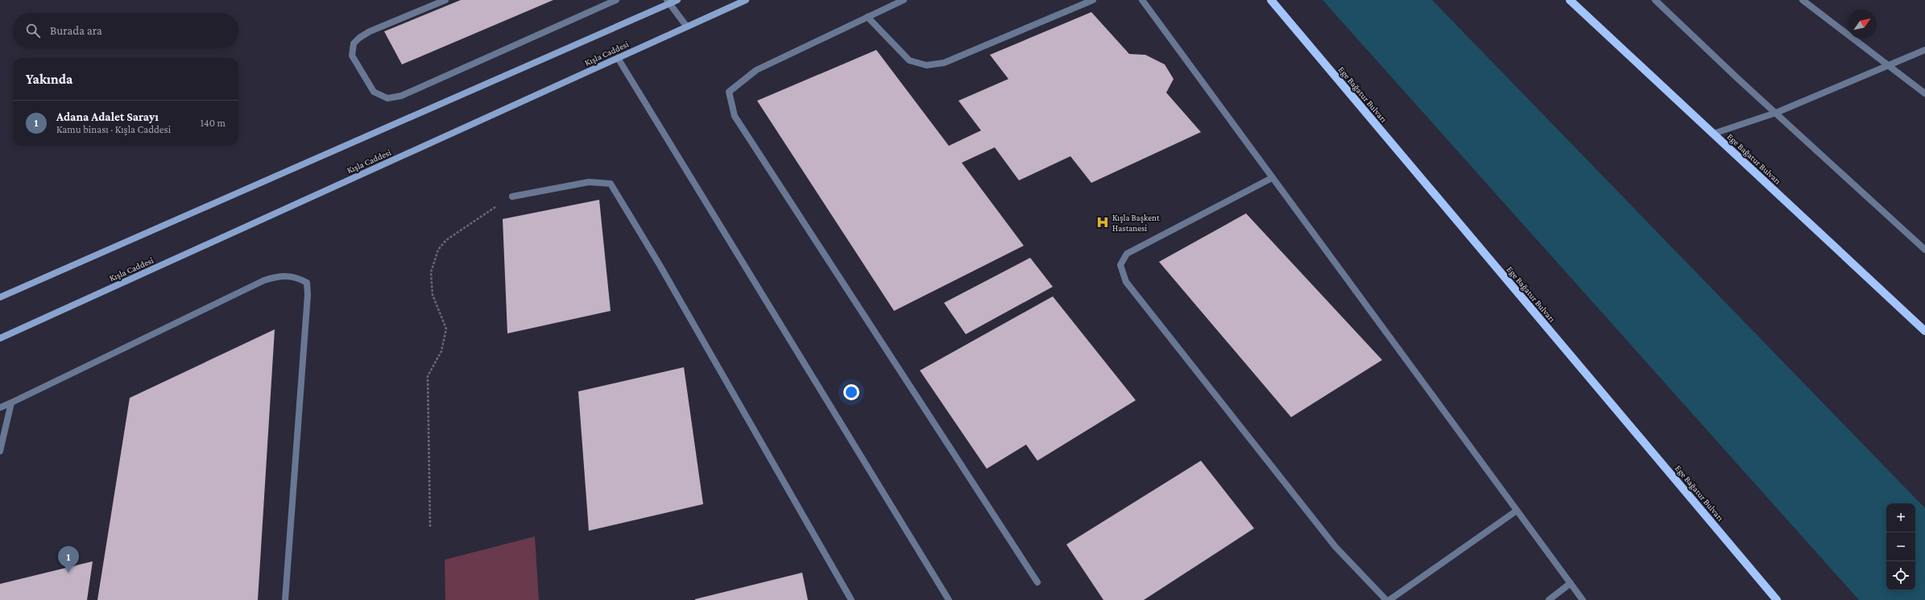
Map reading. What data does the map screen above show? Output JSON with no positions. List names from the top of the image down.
{
  "streets": {
    "main road": ["Kışla Caddesi", "Ege Bağatur Bulvarı"]
  },
  "places": {
    "hospital": ["Kışla Başkent Hastanesi"]
  },
  "north": "top right",
  "page": {
    "search": "Burada ara",
    "heading": "Yakında",
    "list": [
      {
        "mark": "1",
        "name": "Adana Adalet Sarayı",
        "note": "Kamu binası · Kışla Caddesi",
        "value": "140 m"
      }
    ],
    "map_buttons": ["+", "−"],
    "pins": "1"
  }
}
